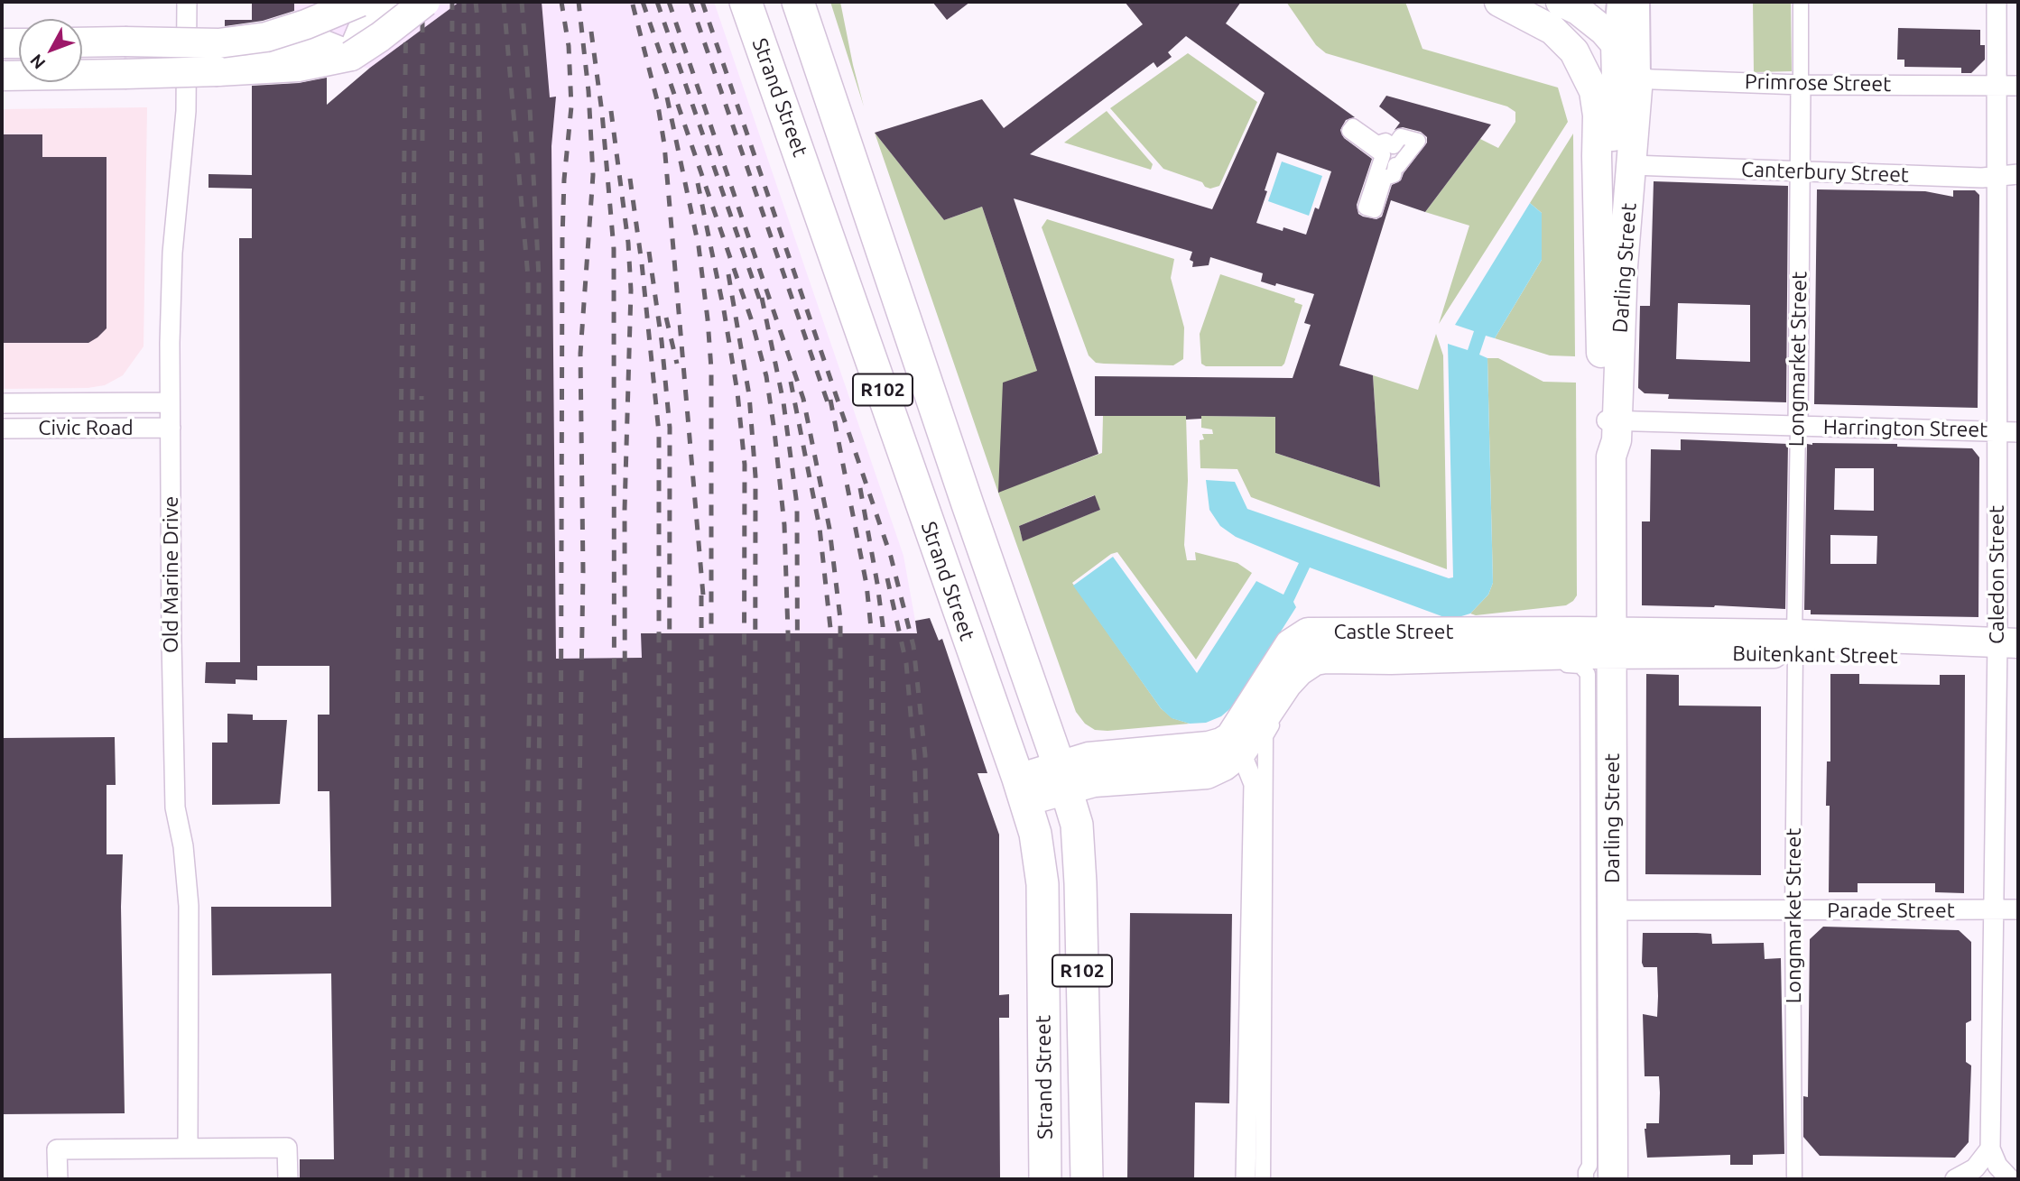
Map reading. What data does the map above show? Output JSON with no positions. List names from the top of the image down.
{
  "streets": {
    "main road": [
      "Strand Street",
      "Darling Street",
      "R102",
      "Castle Street",
      "Buitenkant Street"
    ],
    "street": [
      "Primrose Street",
      "Canterbury Street",
      "Longmarket Street",
      "Civic Road",
      "Harrington Street",
      "Old Marine Drive",
      "Caledon Street",
      "Parade Street"
    ]
  },
  "crossings": [
    ["Primrose Street", "Darling Street"],
    ["Primrose Street", "Longmarket Street"],
    ["Primrose Street", "Caledon Street"],
    ["Canterbury Street", "Darling Street"],
    ["Canterbury Street", "Longmarket Street"],
    ["Canterbury Street", "Caledon Street"],
    ["Darling Street", "Harrington Street"],
    ["Darling Street", "Castle Street"],
    ["Darling Street", "Buitenkant Street"],
    ["Darling Street", "Parade Street"],
    ["Longmarket Street", "Harrington Street"],
    ["Longmarket Street", "Buitenkant Street"],
    ["Longmarket Street", "Parade Street"],
    ["Civic Road", "Old Marine Drive"],
    ["Harrington Street", "Caledon Street"],
    ["Caledon Street", "Buitenkant Street"],
    ["Caledon Street", "Parade Street"],
    ["Castle Street", "Buitenkant Street"]
  ],
  "north": "bottom left"
}
